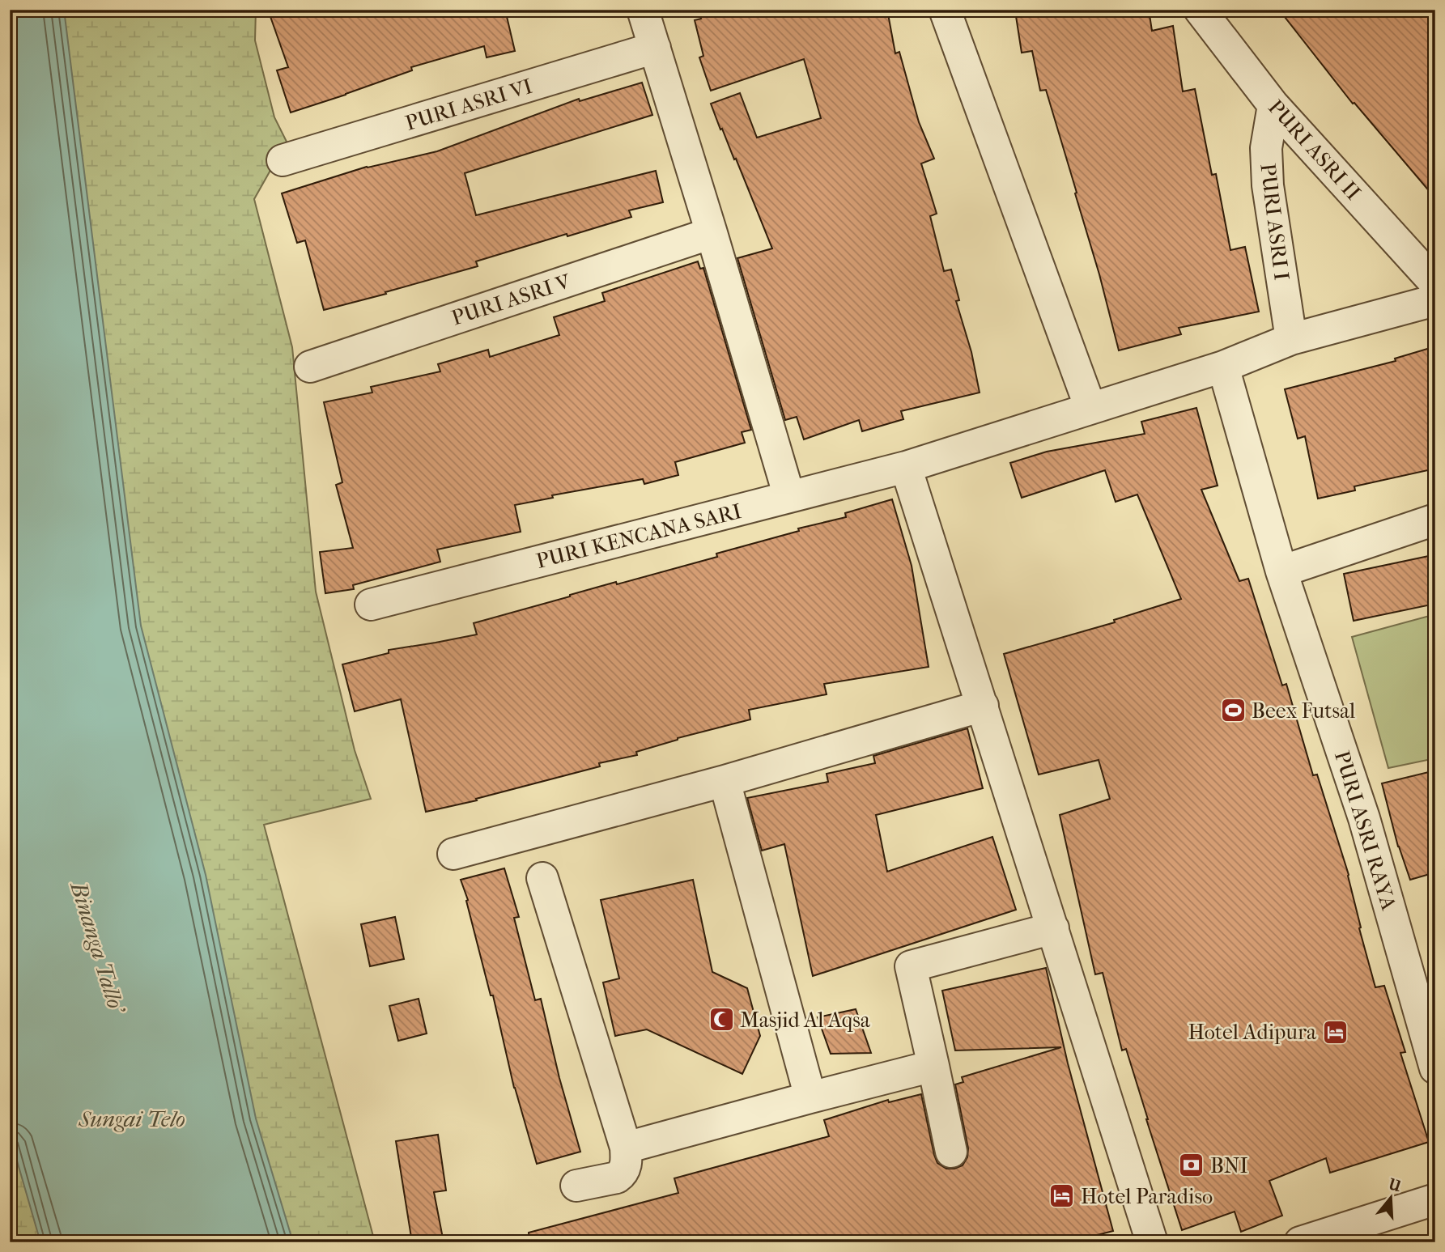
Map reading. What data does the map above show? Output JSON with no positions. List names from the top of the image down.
{
  "streets": {
    "street": [
      "PURI ASRI VI",
      "PURI ASRI II",
      "PURI ASRI I",
      "PURI ASRI V",
      "PURI KENCANA SARI",
      "PURI ASRI RAYA"
    ]
  },
  "crossings": [
    ["PURI ASRI II", "PURI ASRI I"],
    ["PURI ASRI I", "PURI KENCANA SARI"],
    ["PURI KENCANA SARI", "PURI ASRI RAYA"]
  ],
  "water": ["Binanga Tallo'", "Sungai Telo"],
  "places": {
    "sports": ["Beex Futsal"],
    "mosque": ["Masjid Al Aqsa"],
    "hotel": ["Hotel Adipura", "Hotel Paradiso"],
    "bank": ["BNI"]
  },
  "north": "top"
}
